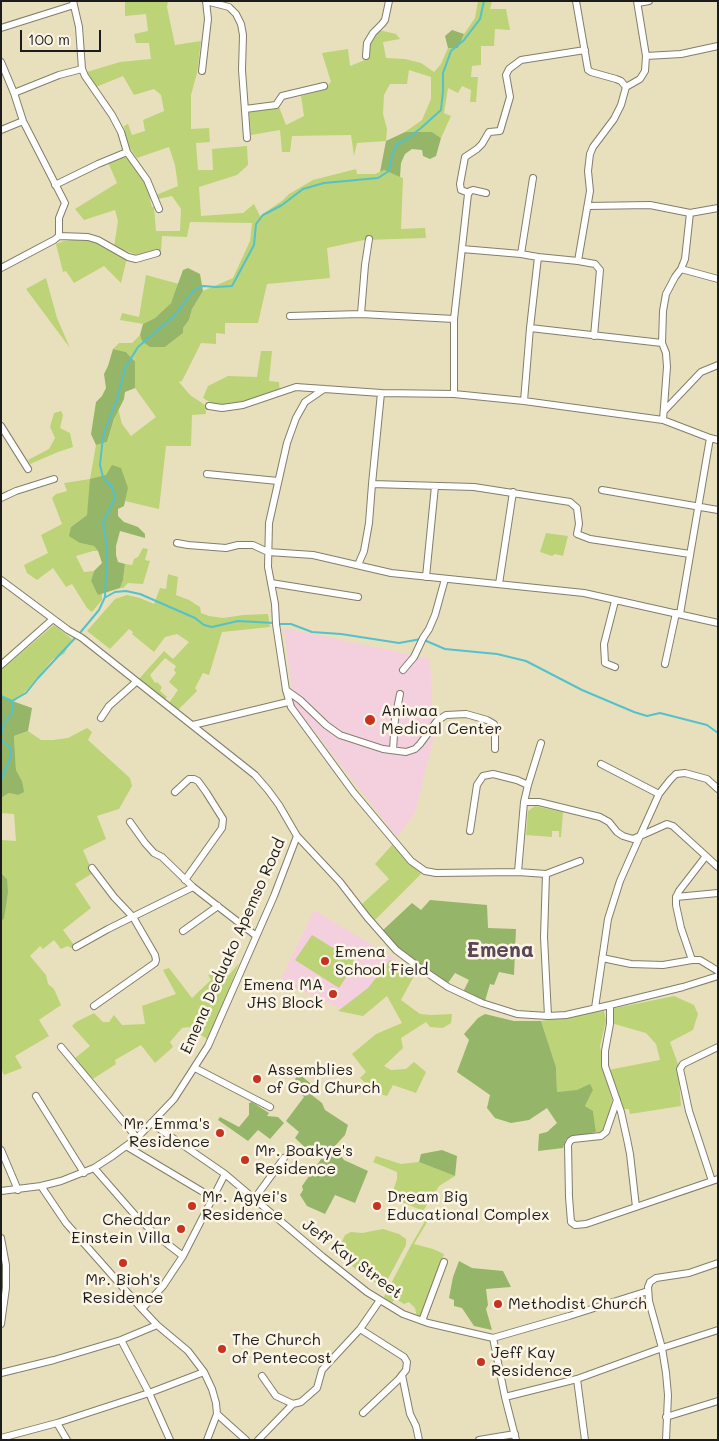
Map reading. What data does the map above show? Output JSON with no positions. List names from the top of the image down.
{
  "streets": {
    "street": ["Emena Deduako Apemso Road", "Jeff Kay Street"]
  },
  "crossings": [
    ["Emena Deduako Apemso Road", "Jeff Kay Street"]
  ],
  "districts": ["Emena"],
  "places": [
    "Aniwaa Medical Center",
    "Emena School Field",
    "Emena MA JHS Block",
    "Assemblies of God Church",
    "Mr. Emma's Residence",
    "Mr. Boakye's Residence",
    "Mr. Agyei's Residence",
    "Dream Big Educational Complex",
    "Cheddar Einstein Villa",
    "Mr. Bioh's Residence",
    "Methodist Church",
    "The Church of Pentecost",
    "Jeff Kay Residence"
  ],
  "scale_bar": "100 m"
}
